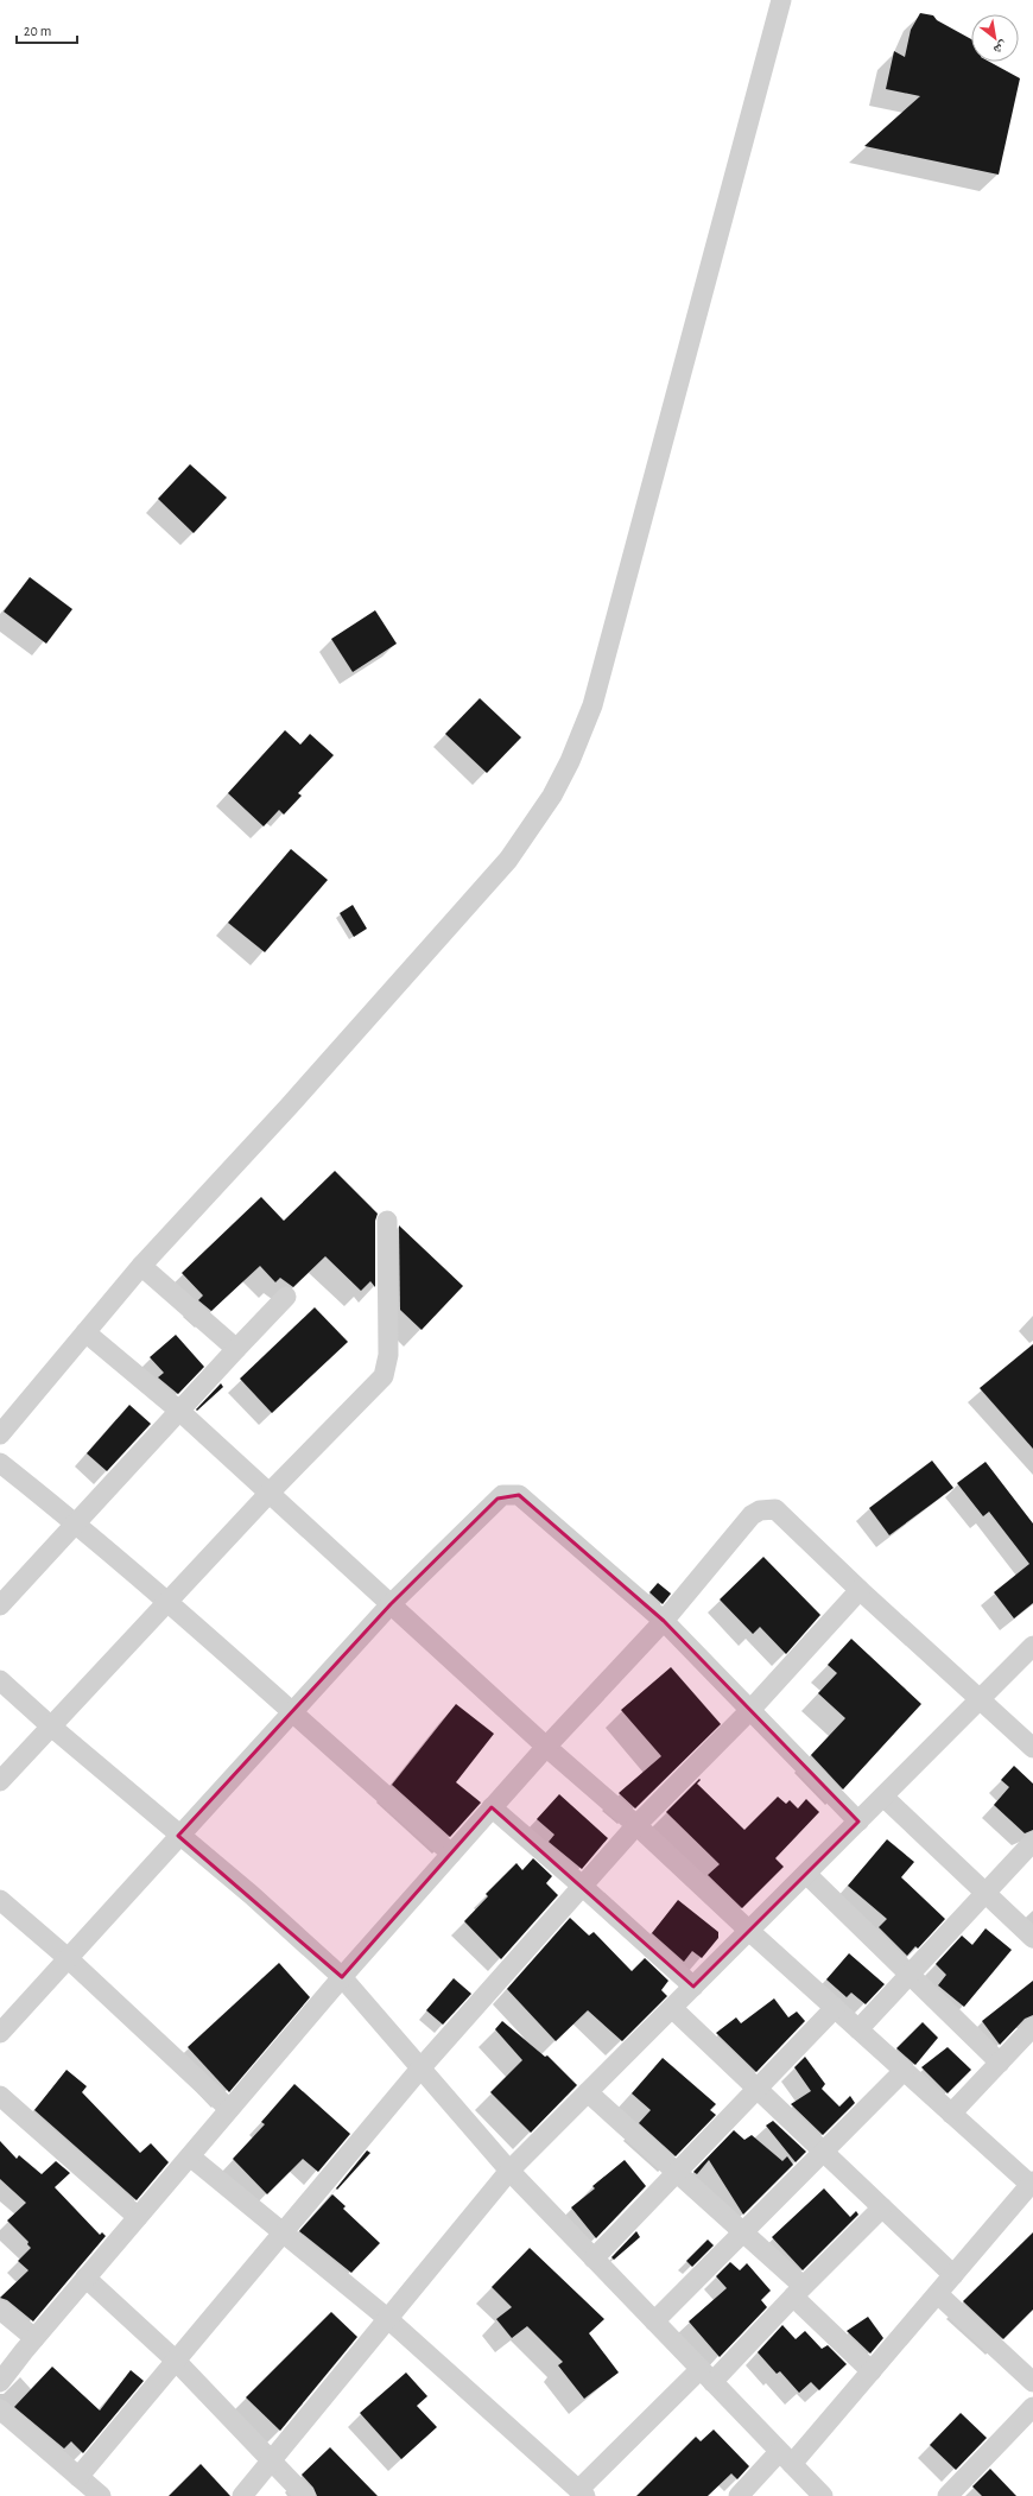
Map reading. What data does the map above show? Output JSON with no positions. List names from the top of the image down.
{
  "scale_bar": "20 m",
  "north": "bottom right"
}
